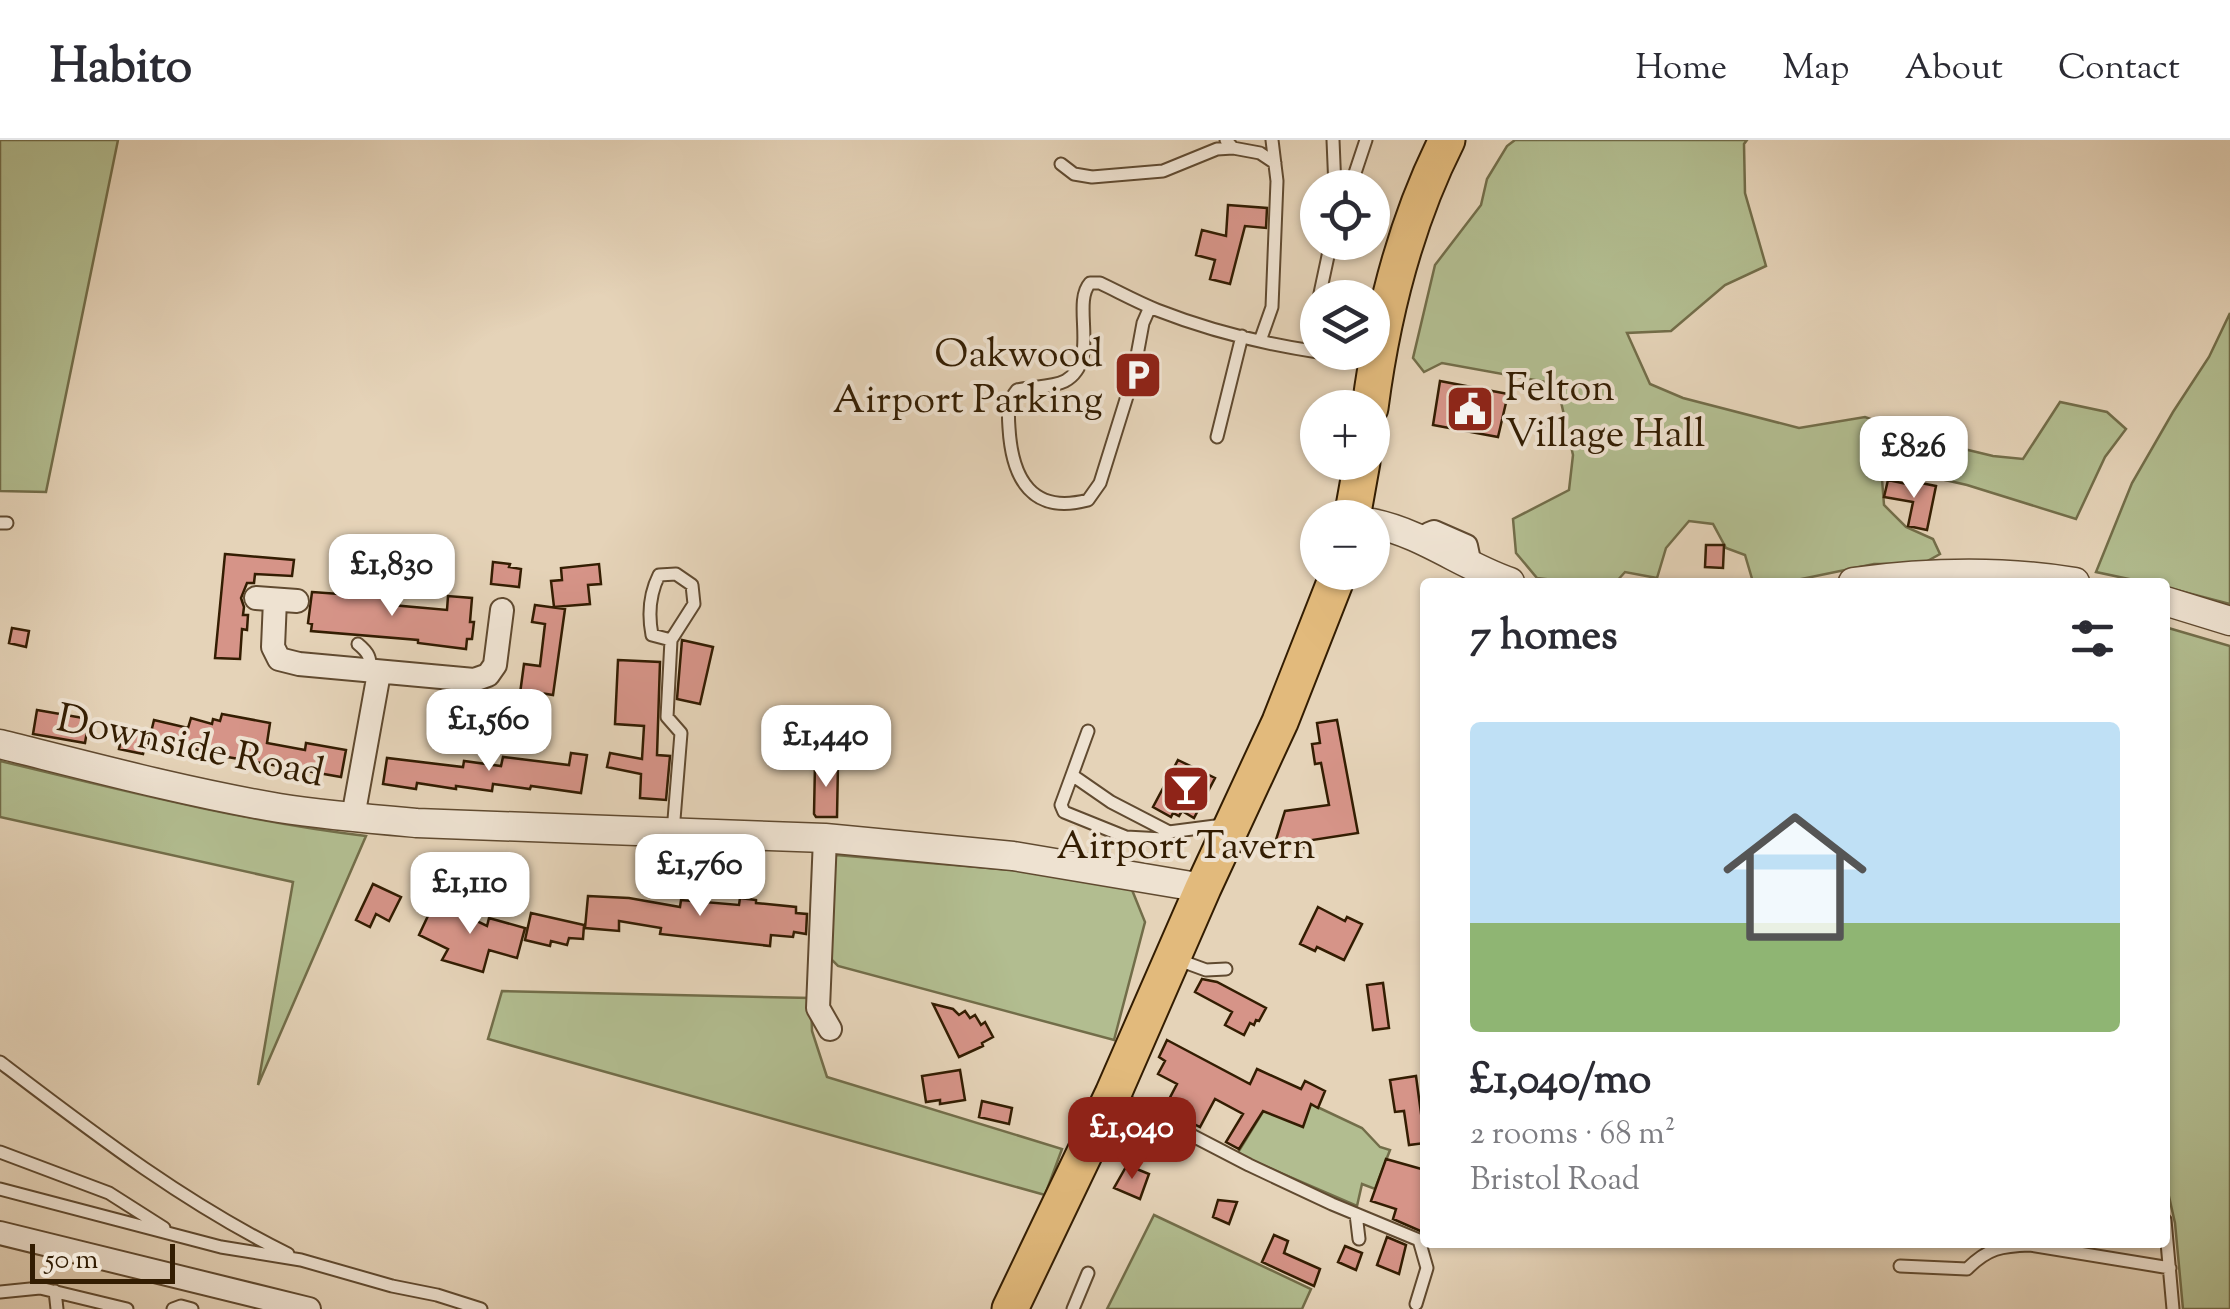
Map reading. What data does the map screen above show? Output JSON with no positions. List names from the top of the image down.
{
  "streets": {
    "street": ["Downside Road"]
  },
  "places": {
    "parking": ["Oakwood Airport Parking"],
    "public building": ["Felton Village Hall"],
    "bar": ["Airport Tavern"]
  },
  "scale_bar": "50 m",
  "page": {
    "header": "Habito",
    "nav": [
      "Home",
      "Map",
      "About",
      "Contact"
    ],
    "map_buttons": ["+", "−"],
    "price": [
      "£826",
      "£1,830",
      "£1,560",
      "£1,440",
      "£1,760",
      "£1,110",
      "£1,040"
    ],
    "heading": "7 homes",
    "list": [
      {
        "name": "£1,040/mo",
        "note": "2 rooms · 68 m² · Bristol Road"
      }
    ],
    "scale": "50 m"
  }
}
